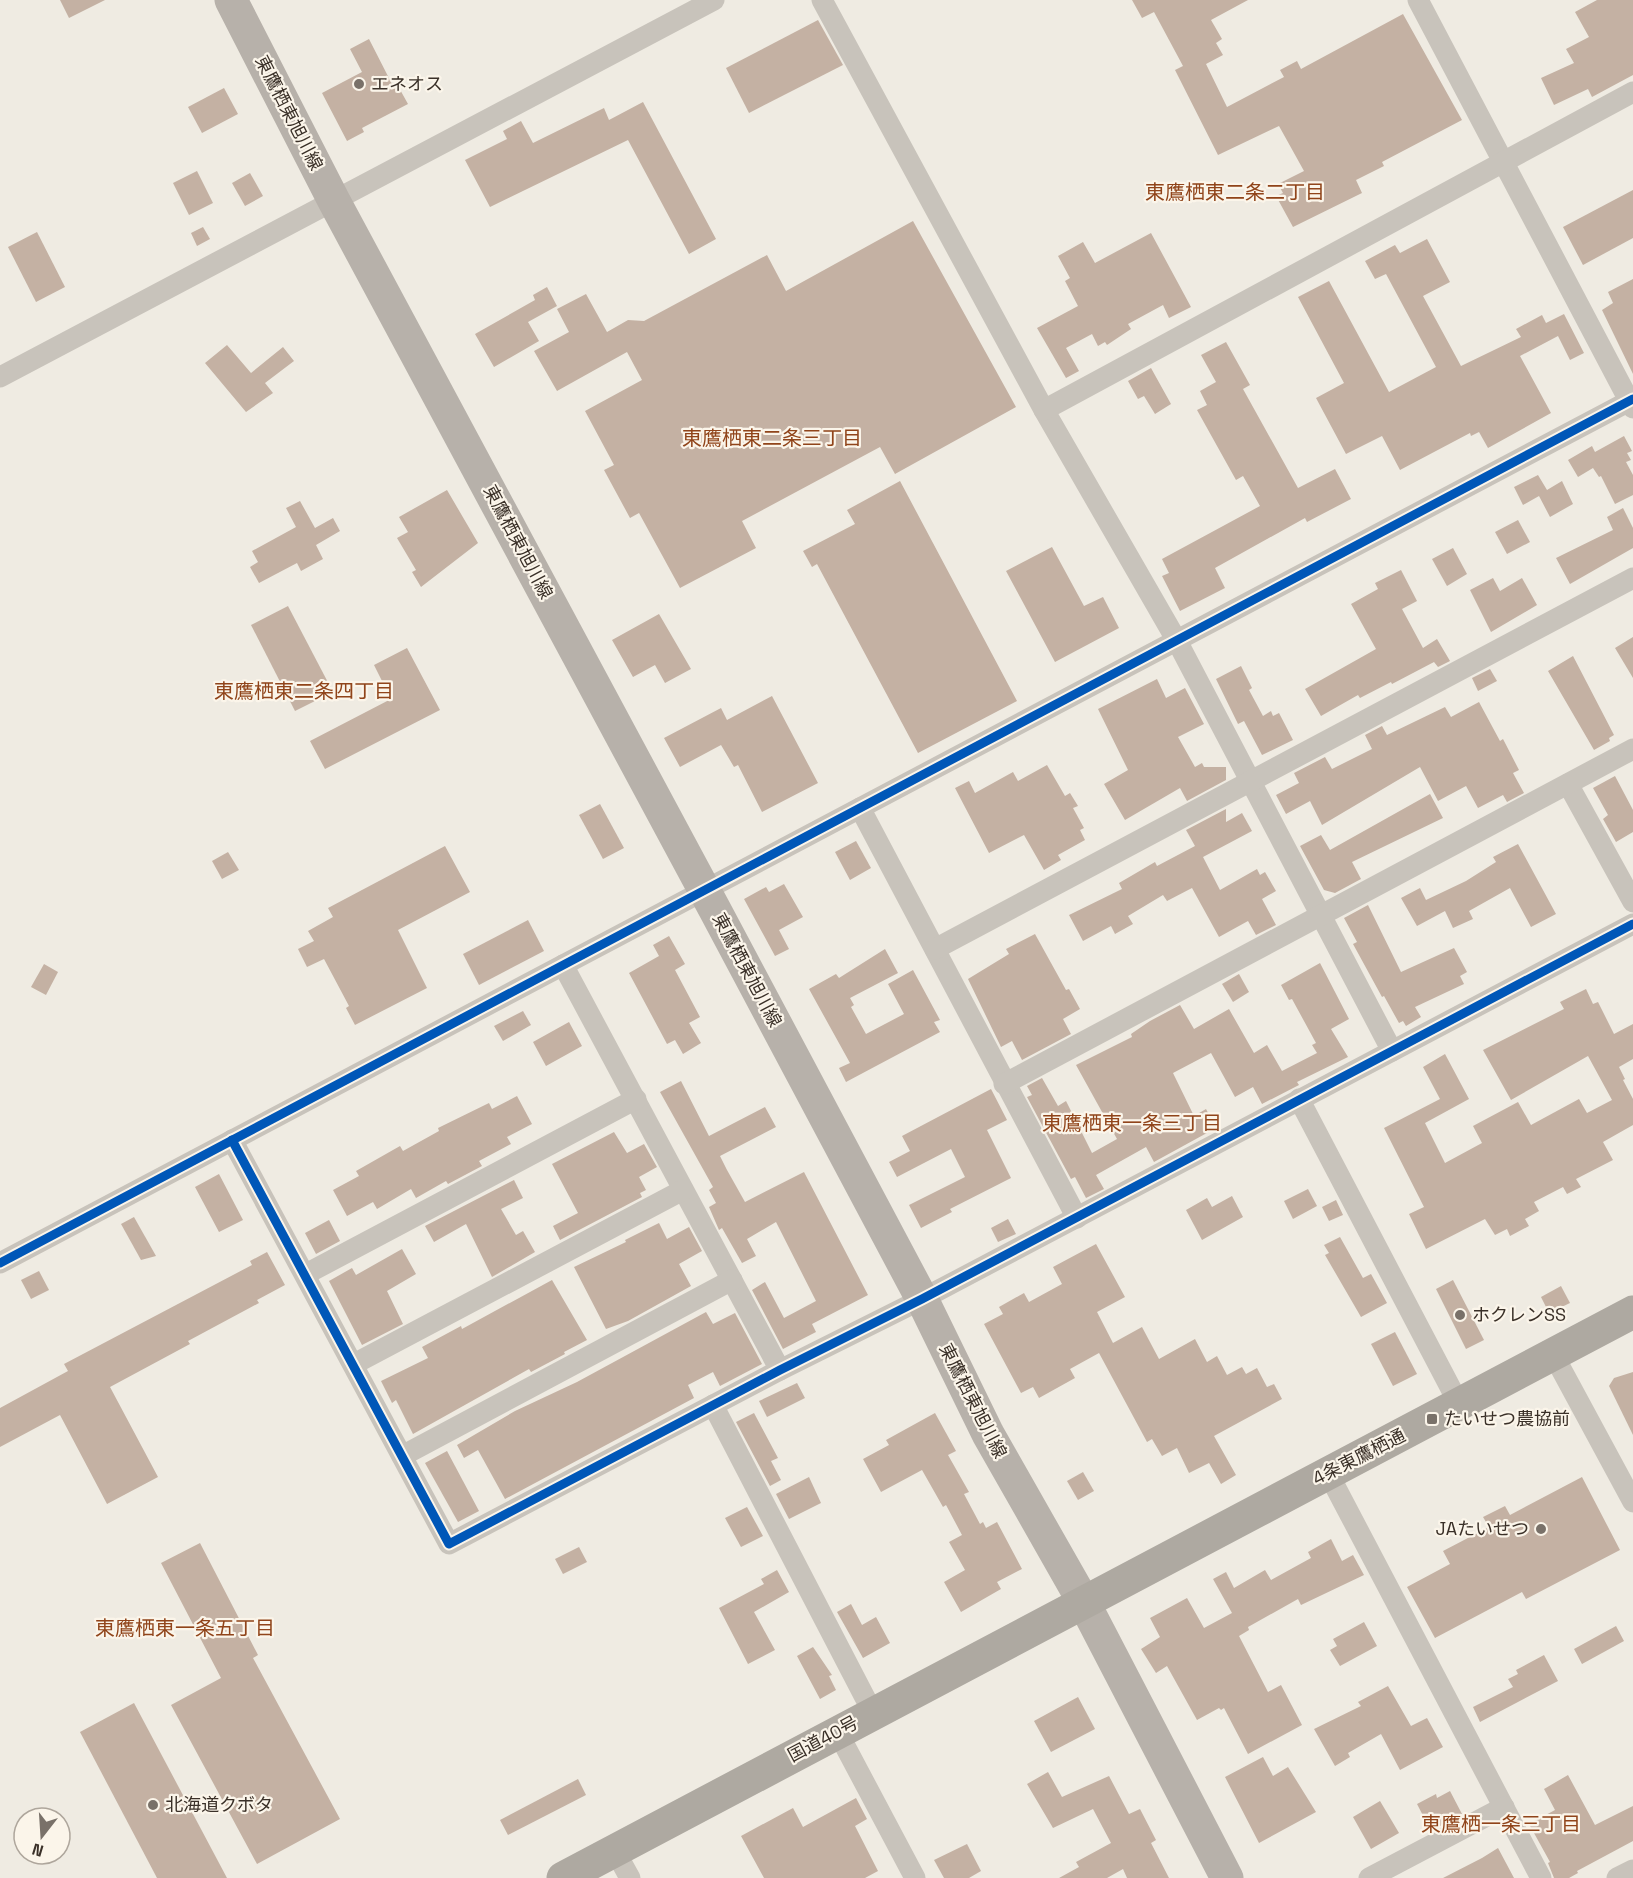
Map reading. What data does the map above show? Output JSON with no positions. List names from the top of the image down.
{
  "streets": {
    "highway": ["4条東鷹栖通", "国道40号"],
    "main road": ["東鷹栖東旭川線"]
  },
  "crossings": [
    ["東鷹栖東旭川線", "4条東鷹栖通"],
    ["東鷹栖東旭川線", "国道40号"],
    ["4条東鷹栖通", "国道40号"]
  ],
  "districts": [
    "東鷹栖東二条二丁目",
    "東鷹栖東二条三丁目",
    "東鷹栖東二条四丁目",
    "東鷹栖東一条三丁目",
    "東鷹栖東一条五丁目",
    "東鷹栖一条三丁目"
  ],
  "places": {
    "other": [
      "エネオス",
      "ホクレンSS",
      "JAたいせつ",
      "北海道クボタ"
    ],
    "transit": ["たいせつ農協前"]
  },
  "north": "bottom"
}
